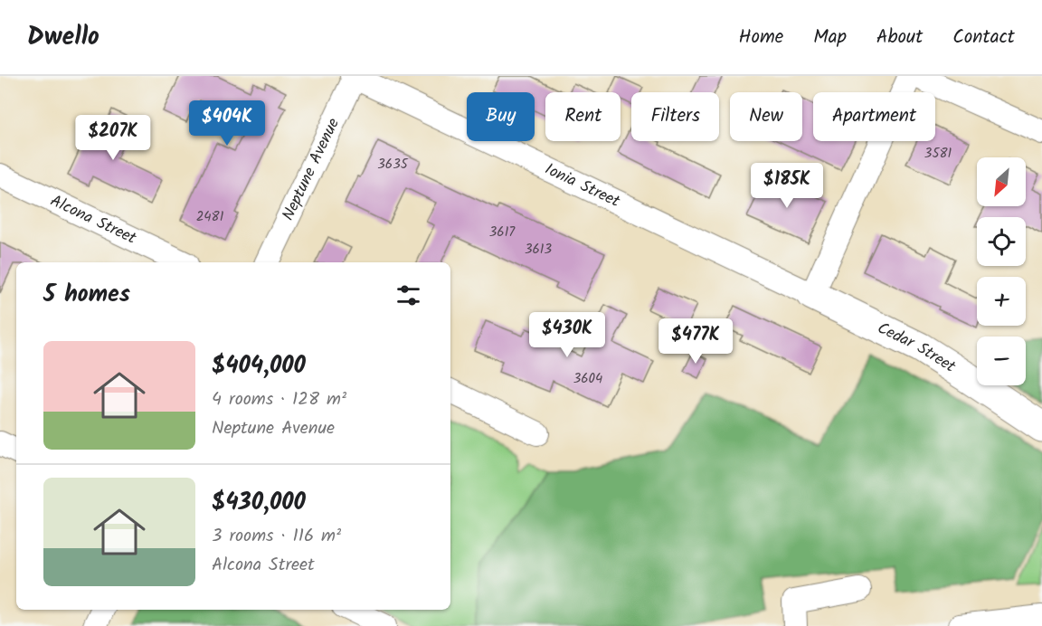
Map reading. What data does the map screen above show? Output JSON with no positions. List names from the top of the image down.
{
  "streets": {
    "street": [
      "Neptune Avenue",
      "Ionia Street",
      "Alcona Street",
      "Cedar Street"
    ]
  },
  "crossings": [
    ["Neptune Avenue", "Ionia Street"],
    ["Ionia Street", "Cedar Street"]
  ],
  "house_numbers": [
    "3581",
    "3635",
    "2481",
    "3617",
    "3613",
    "3604"
  ],
  "north": "bottom left",
  "page": {
    "header": "Dwello",
    "nav": [
      "Home",
      "Map",
      "About",
      "Contact"
    ],
    "chip": [
      "Buy",
      "Rent",
      "Filters",
      "New",
      "Apartment"
    ],
    "price": [
      "$404K",
      "$207K",
      "$185K",
      "$430K",
      "$477K"
    ],
    "map_buttons": ["+", "−"],
    "heading": "5 homes",
    "list": [
      {
        "name": "$404,000",
        "note": "4 rooms · 128 m² · Neptune Avenue"
      },
      {
        "name": "$430,000",
        "note": "3 rooms · 116 m² · Alcona Street"
      }
    ]
  }
}
